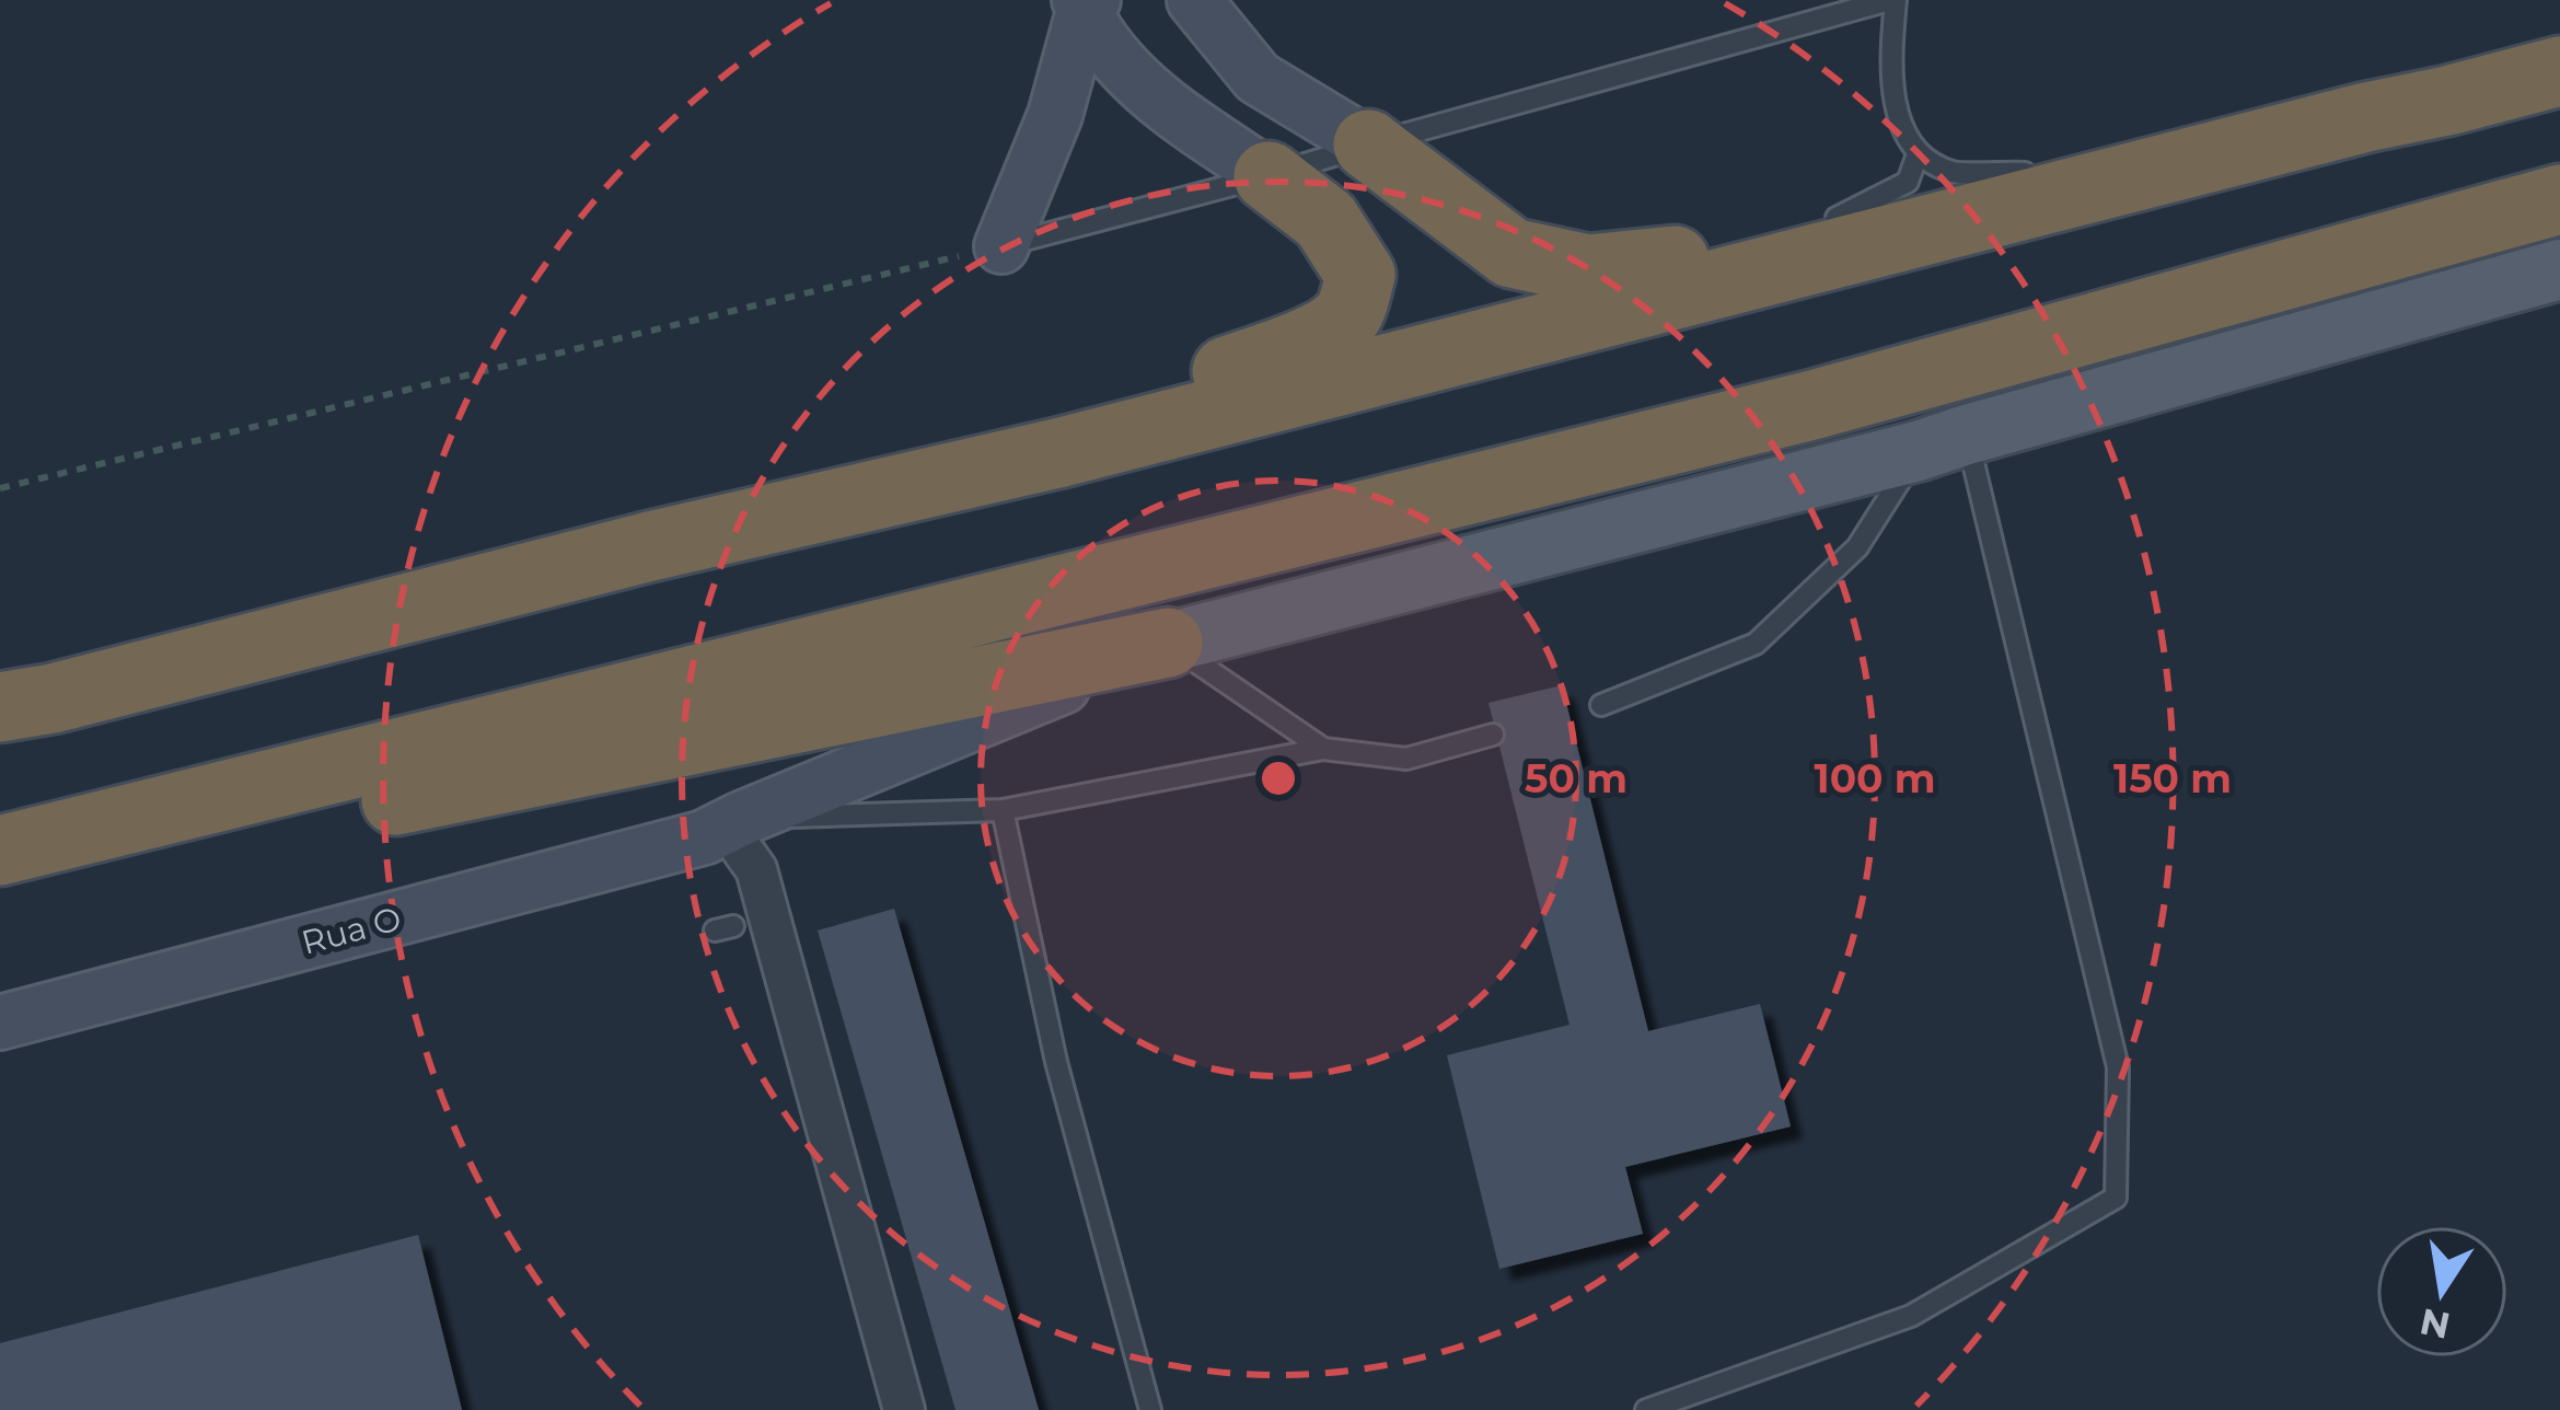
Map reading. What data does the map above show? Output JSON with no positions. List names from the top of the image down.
{
  "streets": {
    "street": ["Rua O"]
  },
  "north": "bottom",
  "rings": ["50 m", "100 m", "150 m"]
}
